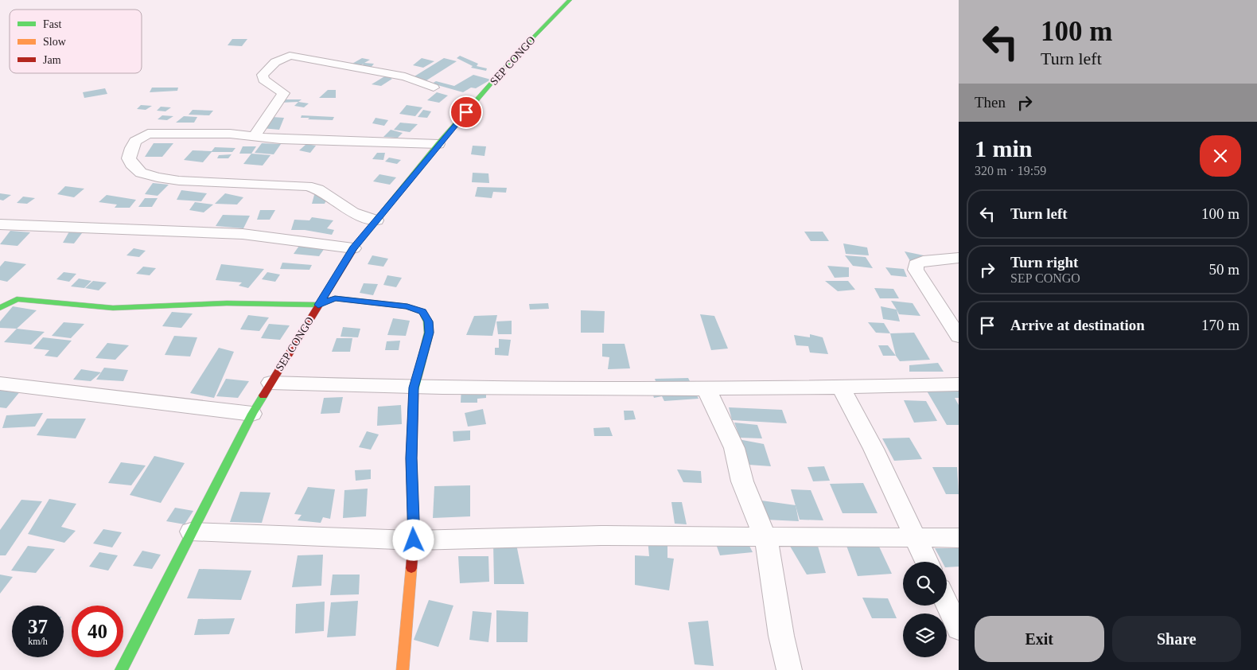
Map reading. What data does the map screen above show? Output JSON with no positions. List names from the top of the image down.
{
  "streets": {
    "street": ["SEP CONGO"]
  },
  "legend": ["Fast", "Slow", "Jam"],
  "page": {
    "turn": ["100 m", "Turn left"],
    "then": "Then",
    "heading": ["1 min", "320 m · 19:59"],
    "list": [
      {
        "name": "Turn left",
        "value": "100 m"
      },
      {
        "name": "Turn right",
        "note": "SEP CONGO",
        "value": "50 m"
      },
      {
        "name": "Arrive at destination",
        "value": "170 m"
      }
    ],
    "speed": "37 km/h",
    "limit": "40",
    "buttons": ["Exit", "Share"]
  }
}
